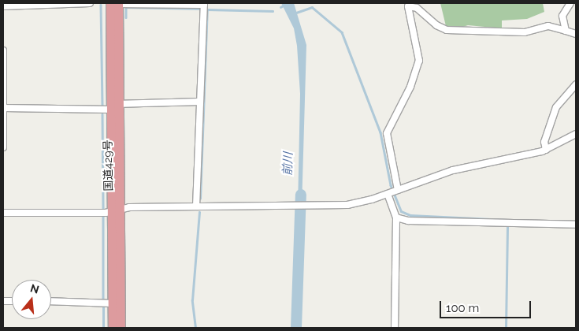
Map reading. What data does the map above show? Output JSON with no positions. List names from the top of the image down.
{
  "streets": {
    "highway": ["国道429号"]
  },
  "water": ["前川"],
  "scale_bar": "100 m",
  "north": "top"
}
